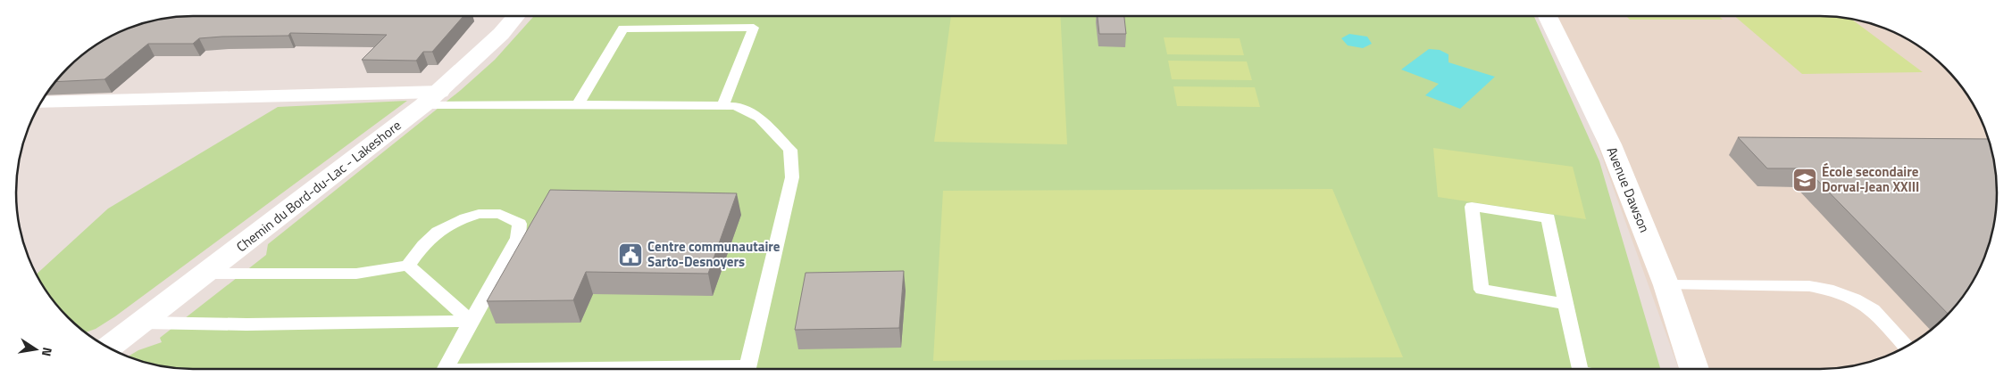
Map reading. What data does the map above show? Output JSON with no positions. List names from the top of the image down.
{
  "streets": {
    "street": ["Chemin du Bord-du-Lac - Lakeshore", "Avenue Dawson"]
  },
  "places": {
    "school or university": ["École secondaire Dorval-Jean XXIII"],
    "public building": ["Centre communautaire Sarto-Desnoyers"]
  },
  "north": "right"
}
